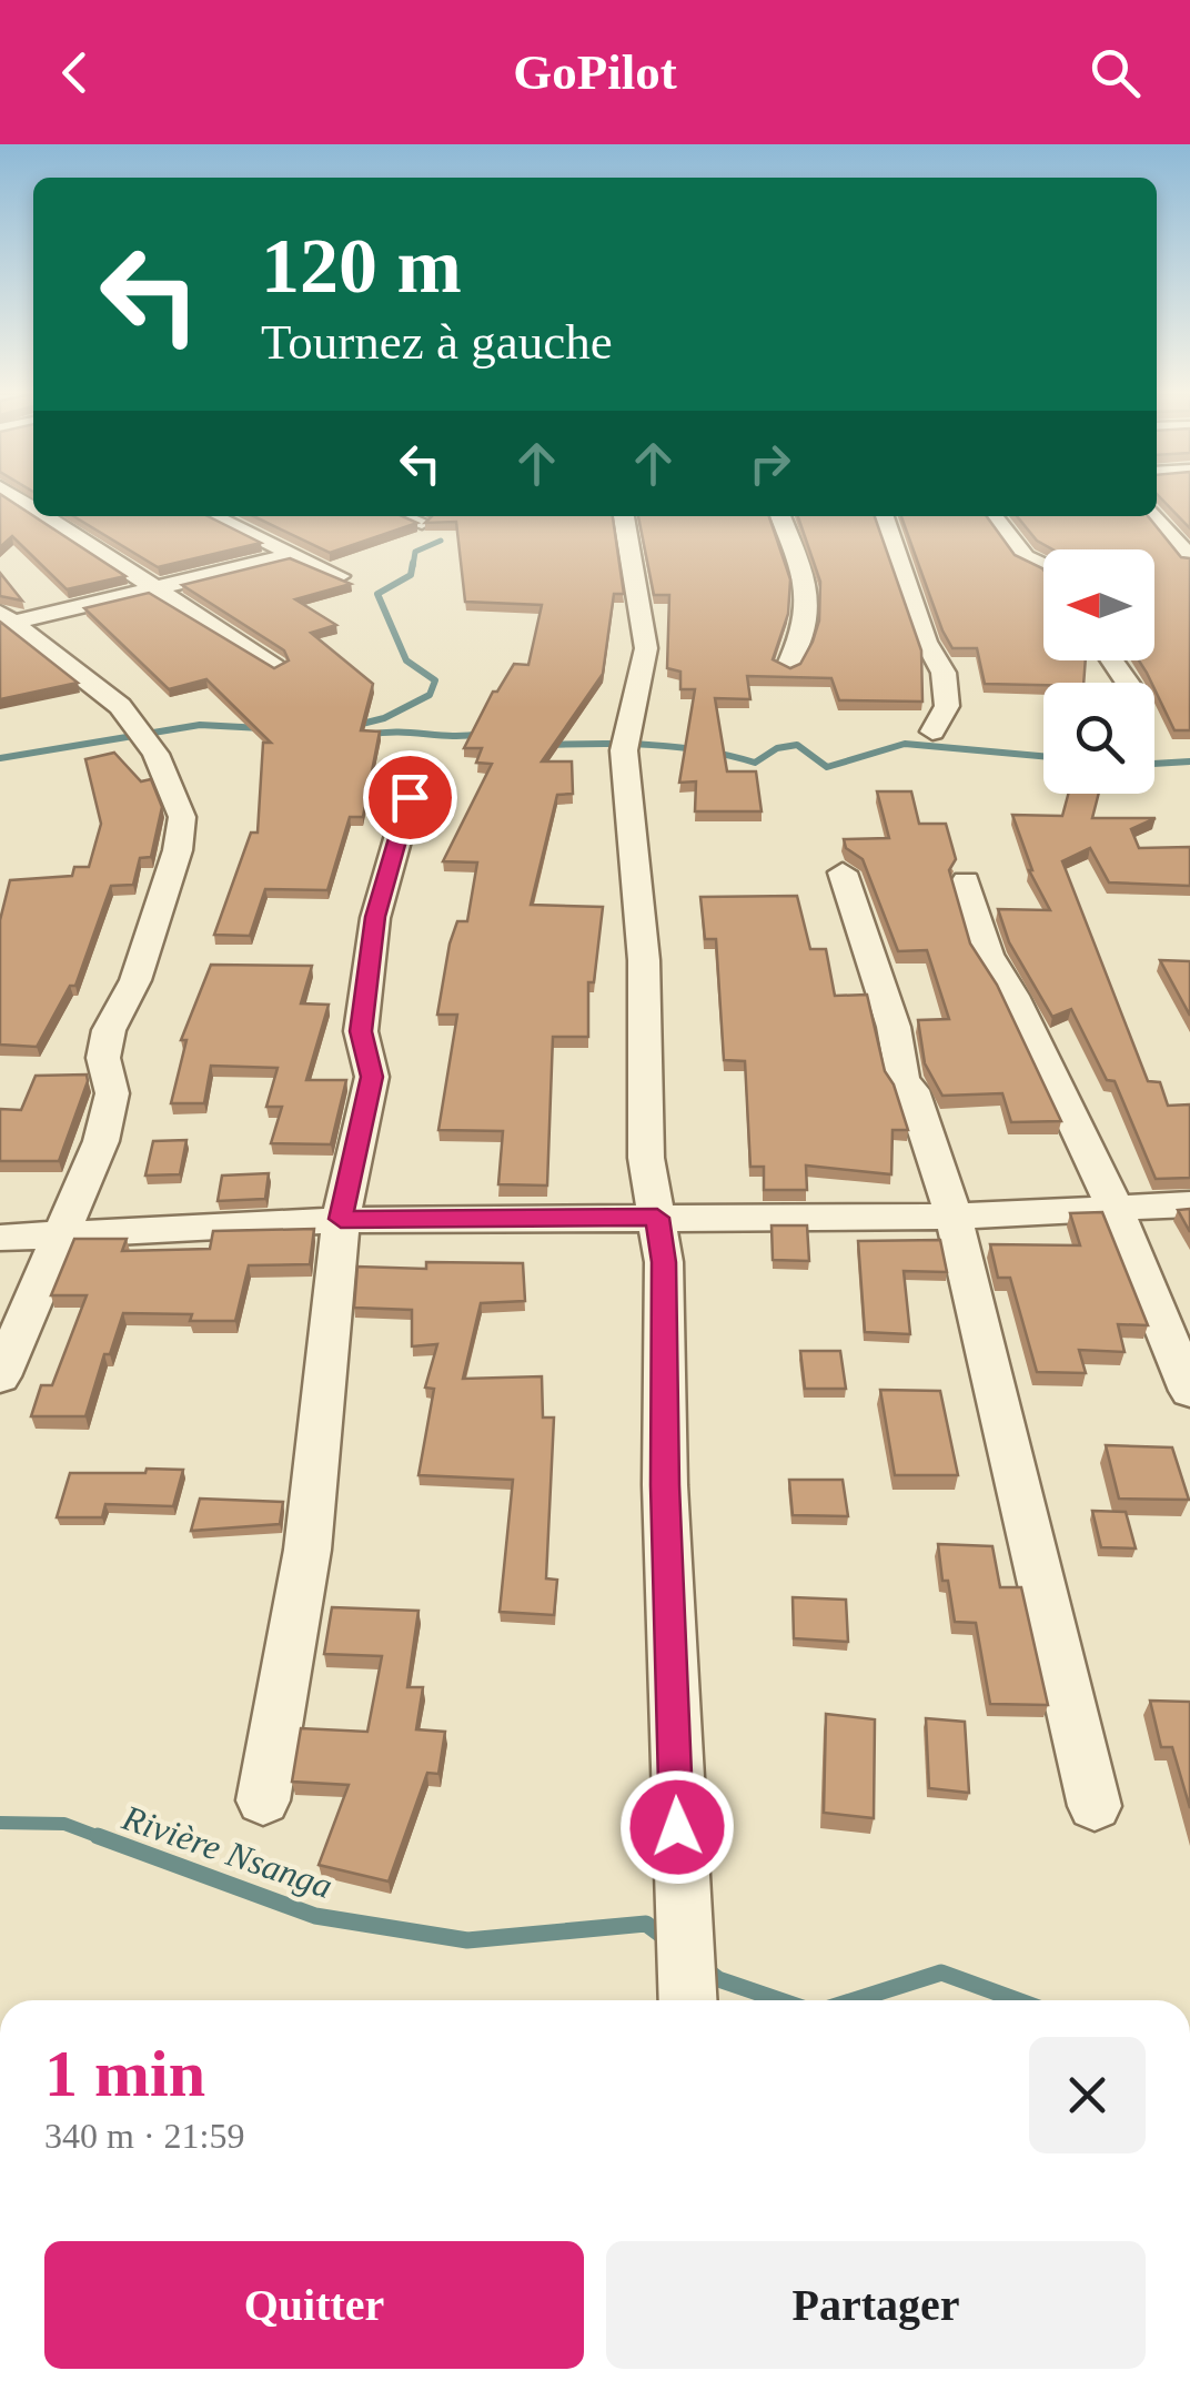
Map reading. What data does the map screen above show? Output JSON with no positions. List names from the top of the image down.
{
  "water": ["Rivière Nsanga"],
  "north": "left",
  "page": {
    "header": "GoPilot",
    "turn": ["120 m", "Tournez à gauche"],
    "heading": ["1 min", "340 m · 21:59"],
    "buttons": ["Quitter", "Partager"]
  }
}
